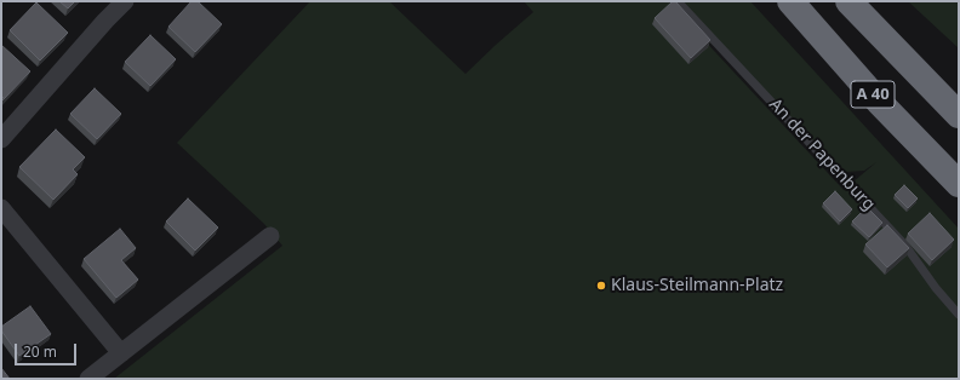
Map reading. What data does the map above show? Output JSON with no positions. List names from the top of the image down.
{
  "streets": {
    "highway": ["A 40"],
    "lane": ["An der Papenburg"]
  },
  "places": ["Klaus-Steilmann-Platz"],
  "scale_bar": "20 m"
}
